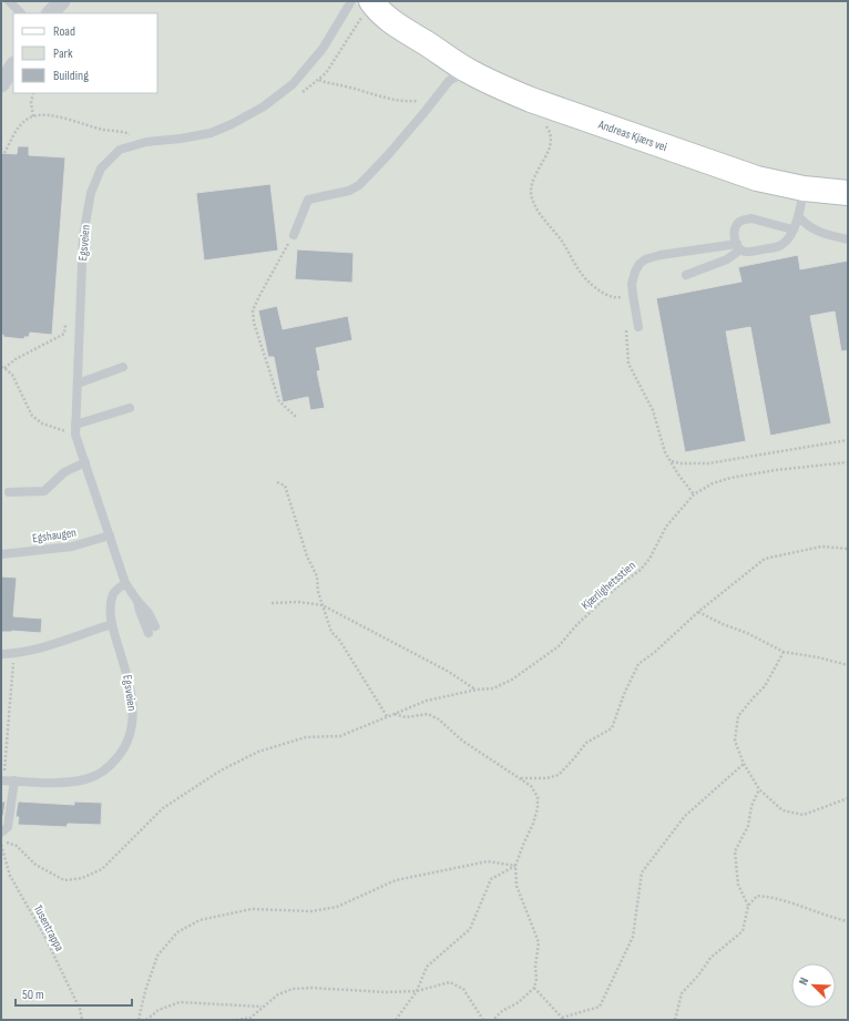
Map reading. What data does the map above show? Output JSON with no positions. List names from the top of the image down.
{
  "streets": {
    "street": ["Andreas Kjærs vei"],
    "lane": ["Egsveien", "Egshaugen"],
    "path": ["Kjærlighetsstien", "Tusentrappa"]
  },
  "crossings": [
    ["Egsveien", "Egshaugen"]
  ],
  "legend": ["Road", "Park", "Building"],
  "scale_bar": "50 m",
  "north": "top left"
}
